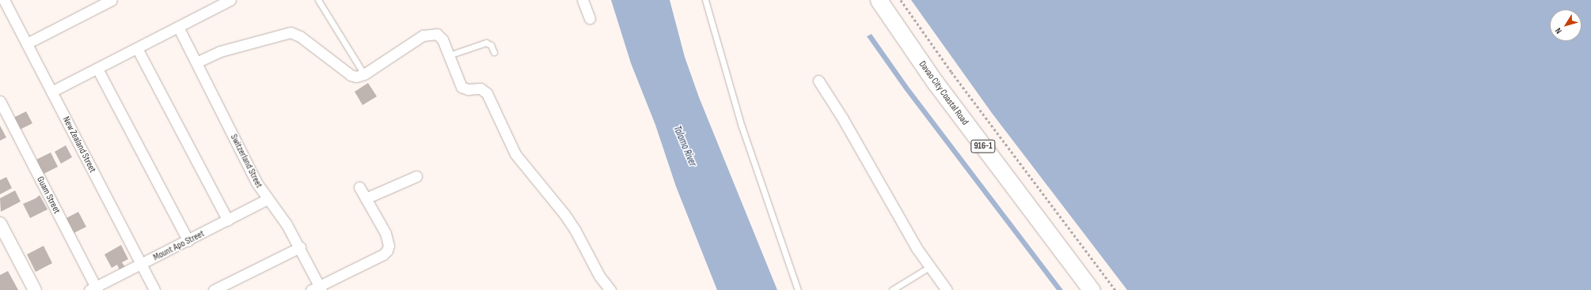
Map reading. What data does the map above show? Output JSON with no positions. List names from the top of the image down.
{
  "streets": {
    "main road": ["Davao City Coastal Road", "916-1"],
    "street": [
      "New Zealand Street",
      "Switzerland Street",
      "Guam Street",
      "Mount Apo Street"
    ]
  },
  "crossings": [
    ["New Zealand Street", "Mount Apo Street"],
    ["Switzerland Street", "Mount Apo Street"],
    ["Guam Street", "Mount Apo Street"]
  ],
  "water": ["Talomo River"],
  "north": "bottom left"
}
